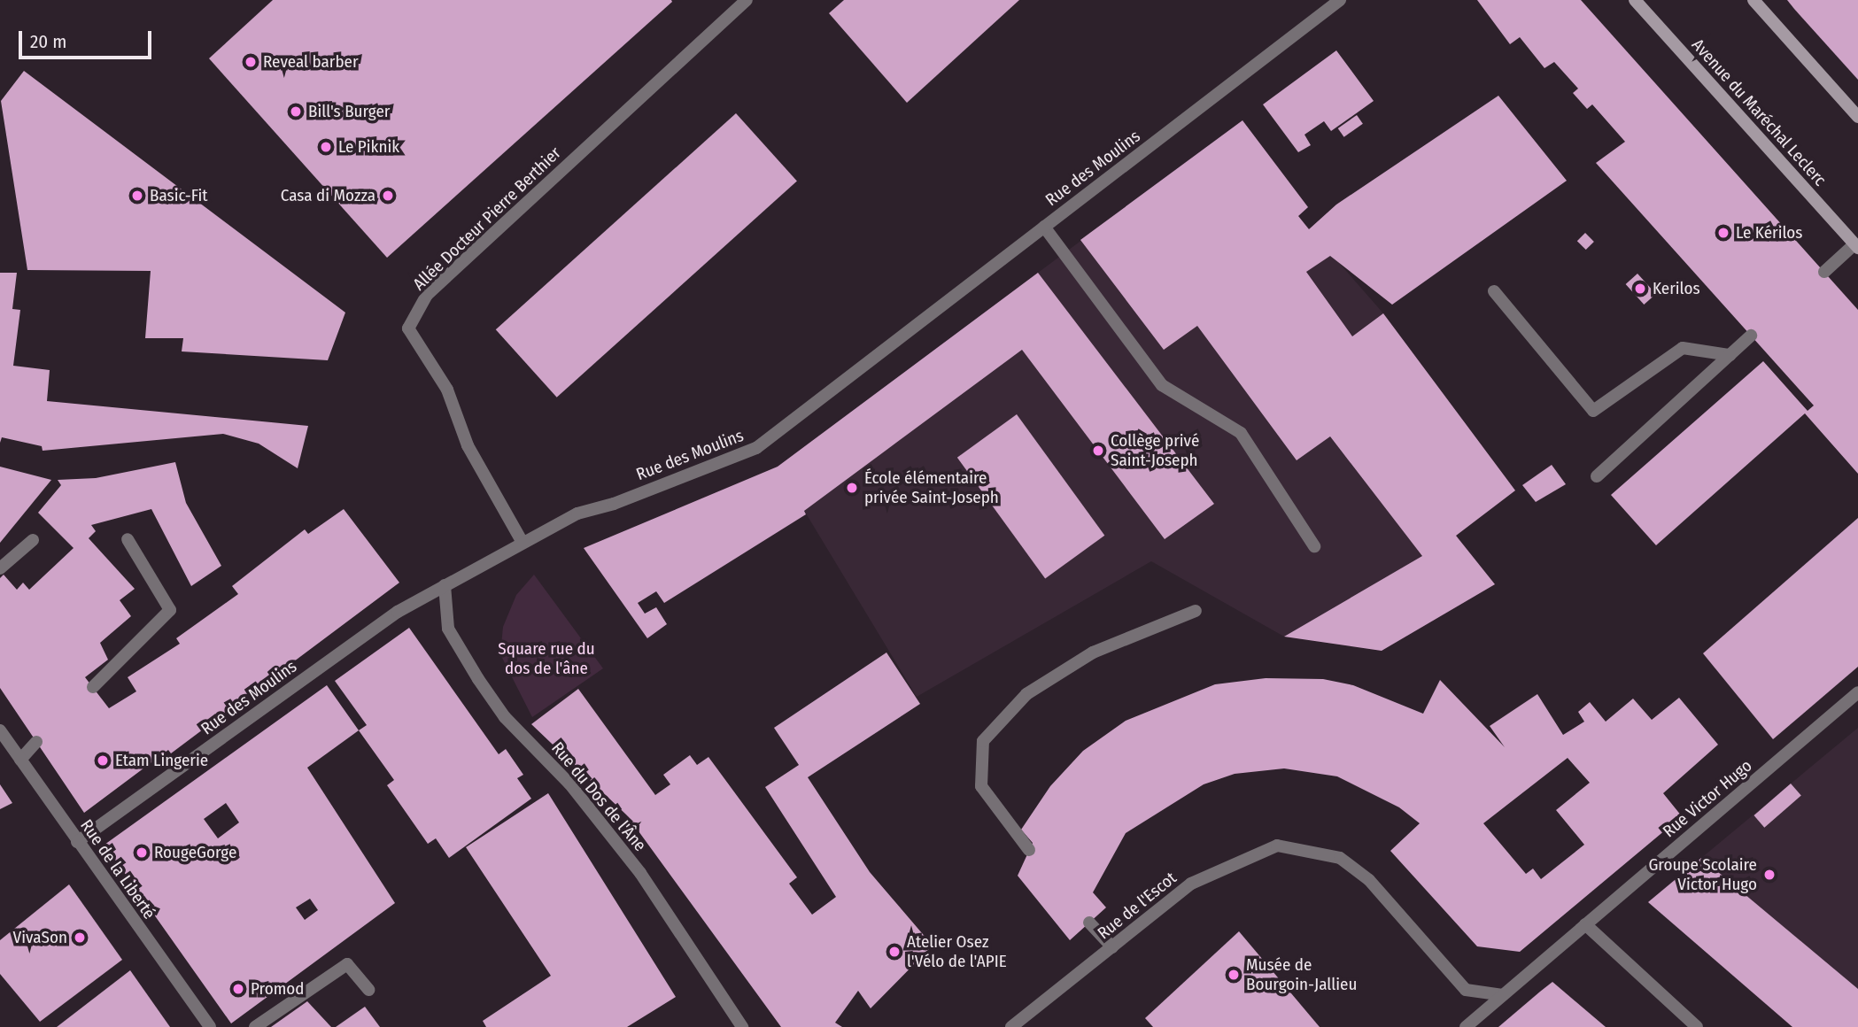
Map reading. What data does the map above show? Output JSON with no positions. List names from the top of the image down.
{
  "streets": {
    "street": [
      "Avenue du Maréchal Leclerc",
      "Rue des Moulins",
      "Allée Docteur Pierre Berthier",
      "Rue du Dos de l'Âne",
      "Rue Victor Hugo",
      "Rue de la Liberté",
      "Rue de l'Escot"
    ]
  },
  "crossings": [
    ["Rue des Moulins", "Allée Docteur Pierre Berthier"],
    ["Rue des Moulins", "Rue du Dos de l'Âne"],
    ["Rue des Moulins", "Rue de la Liberté"],
    ["Rue Victor Hugo", "Rue de l'Escot"]
  ],
  "parks": ["Square rue du dos de l'âne"],
  "places": [
    "Reveal barber",
    "Bill's Burger",
    "Le Piknik",
    "Basic-Fit",
    "Casa di Mozza",
    "Le Kérilos",
    "Kerilos",
    "Collège privé Saint-Joseph",
    "École élémentaire privée Saint-Joseph",
    "Etam Lingerie",
    "RougeGorge",
    "Groupe Scolaire Victor Hugo",
    "VivaSon",
    "Atelier Osez l'Vélo de l'APIE",
    "Musée de Bourgoin-Jallieu",
    "Promod"
  ],
  "scale_bar": "20 m"
}
